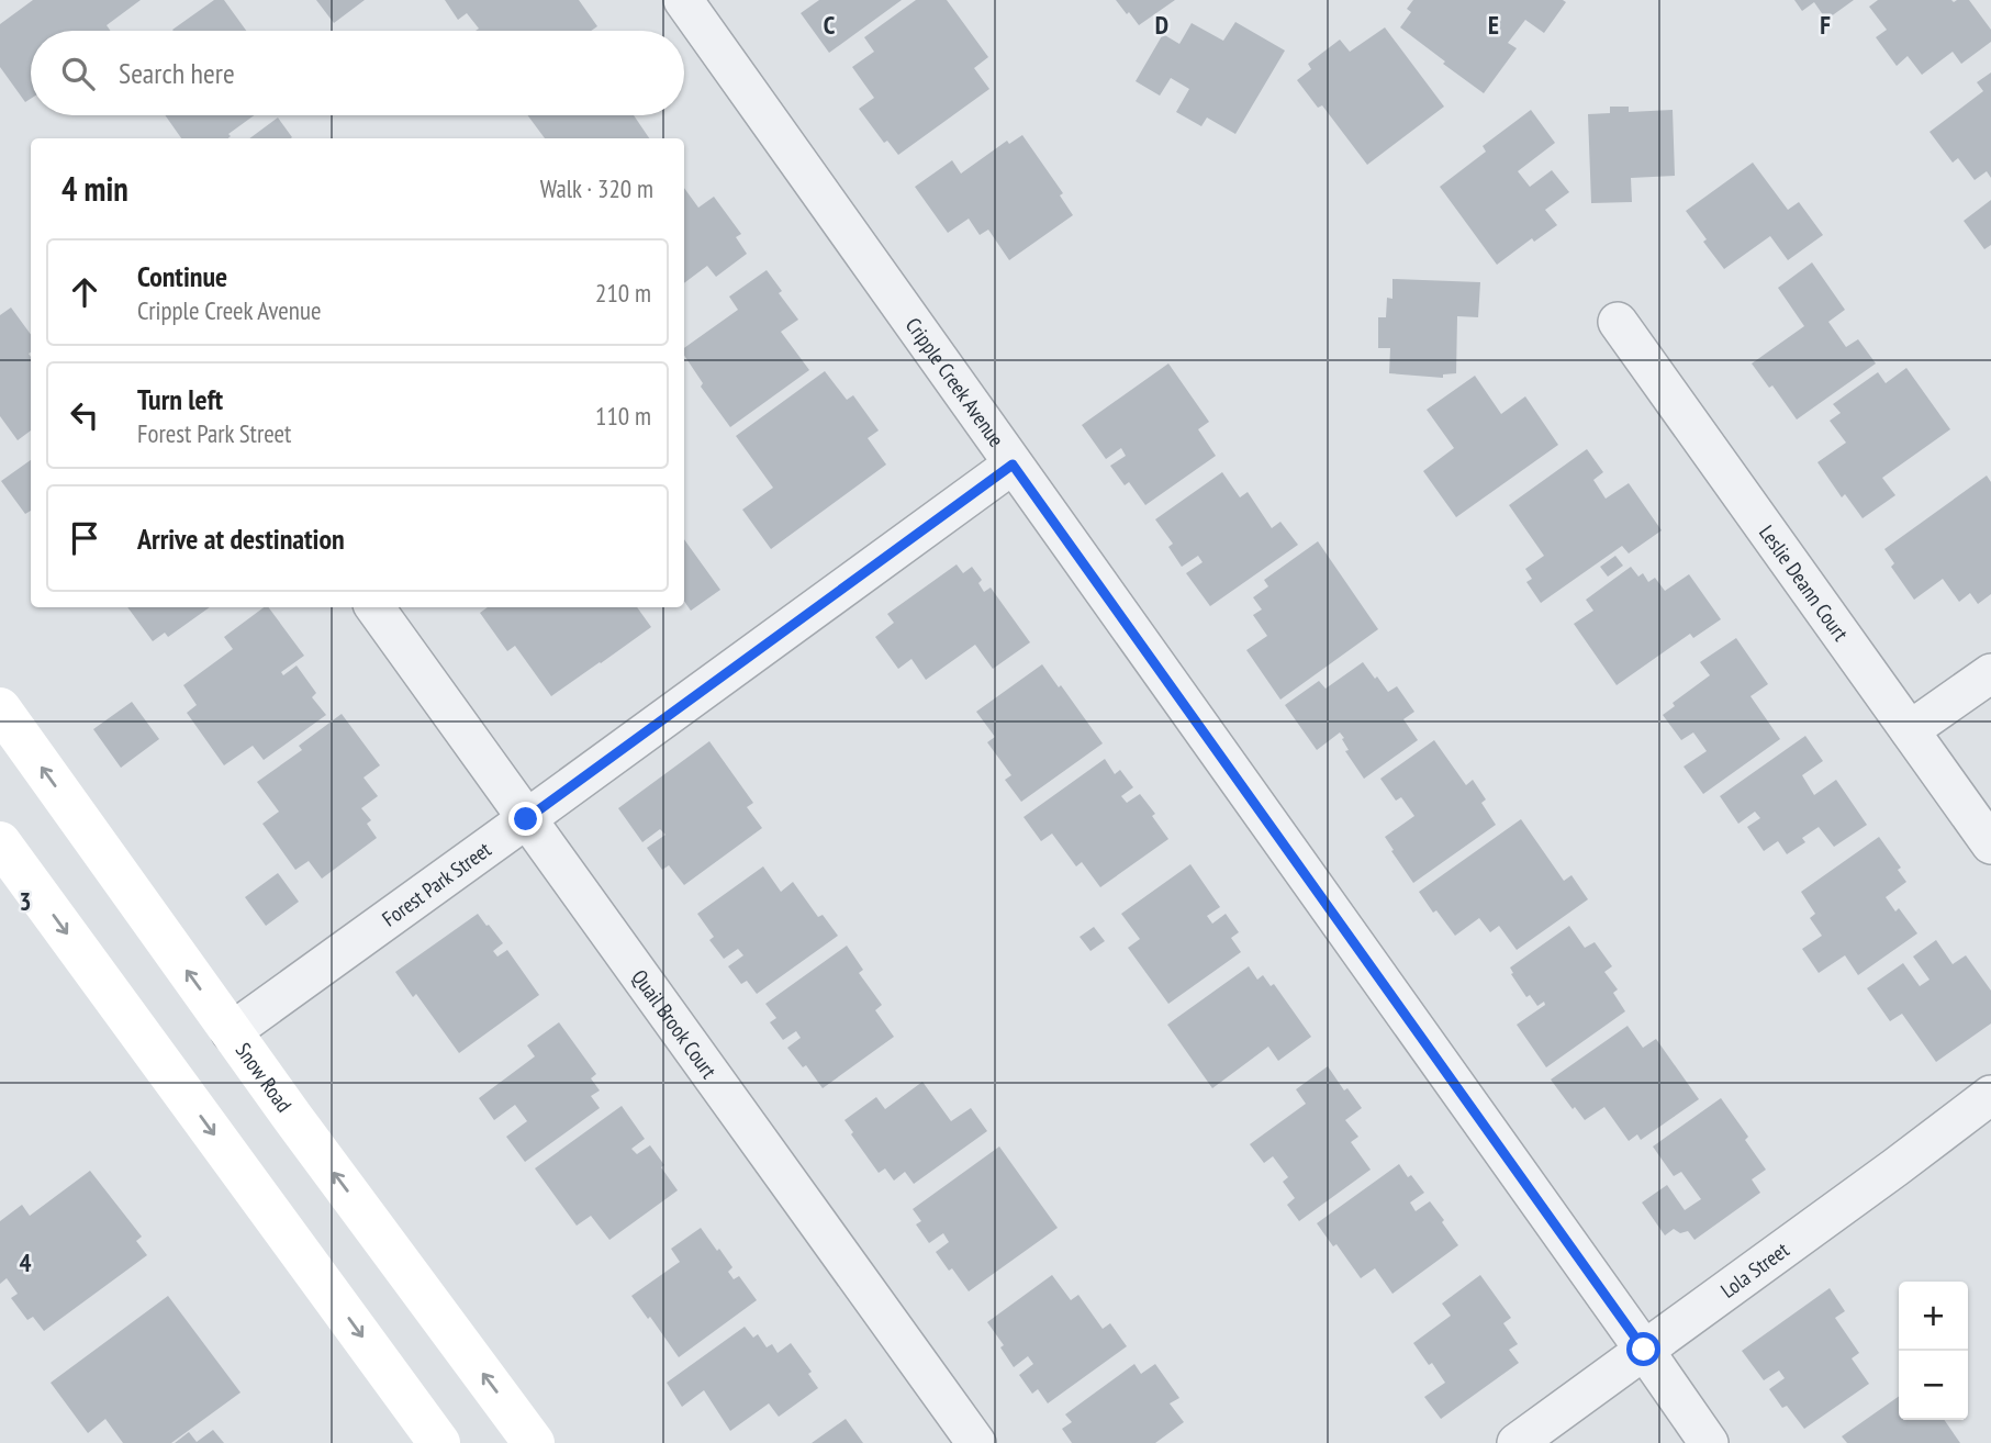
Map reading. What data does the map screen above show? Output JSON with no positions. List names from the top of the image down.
{
  "streets": {
    "main road": ["Snow Road"],
    "street": [
      "Cripple Creek Avenue",
      "Leslie Deann Court",
      "Forest Park Street",
      "Quail Brook Court",
      "Lola Street"
    ]
  },
  "crossings": [
    ["Cripple Creek Avenue", "Forest Park Street"],
    ["Cripple Creek Avenue", "Lola Street"],
    ["Forest Park Street", "Quail Brook Court"],
    ["Forest Park Street", "Snow Road"]
  ],
  "page": {
    "search": "Search here",
    "heading": ["4 min", "Walk · 320 m"],
    "list": [
      ["Continue", "Cripple Creek Avenue", "210 m"],
      ["Turn left", "Forest Park Street", "110 m"],
      "Arrive at destination"
    ],
    "map_buttons": ["+", "−"]
  },
  "grid": {
    "columns": [
      "C",
      "D",
      "E",
      "F"
    ],
    "rows": ["3", "4"]
  }
}
